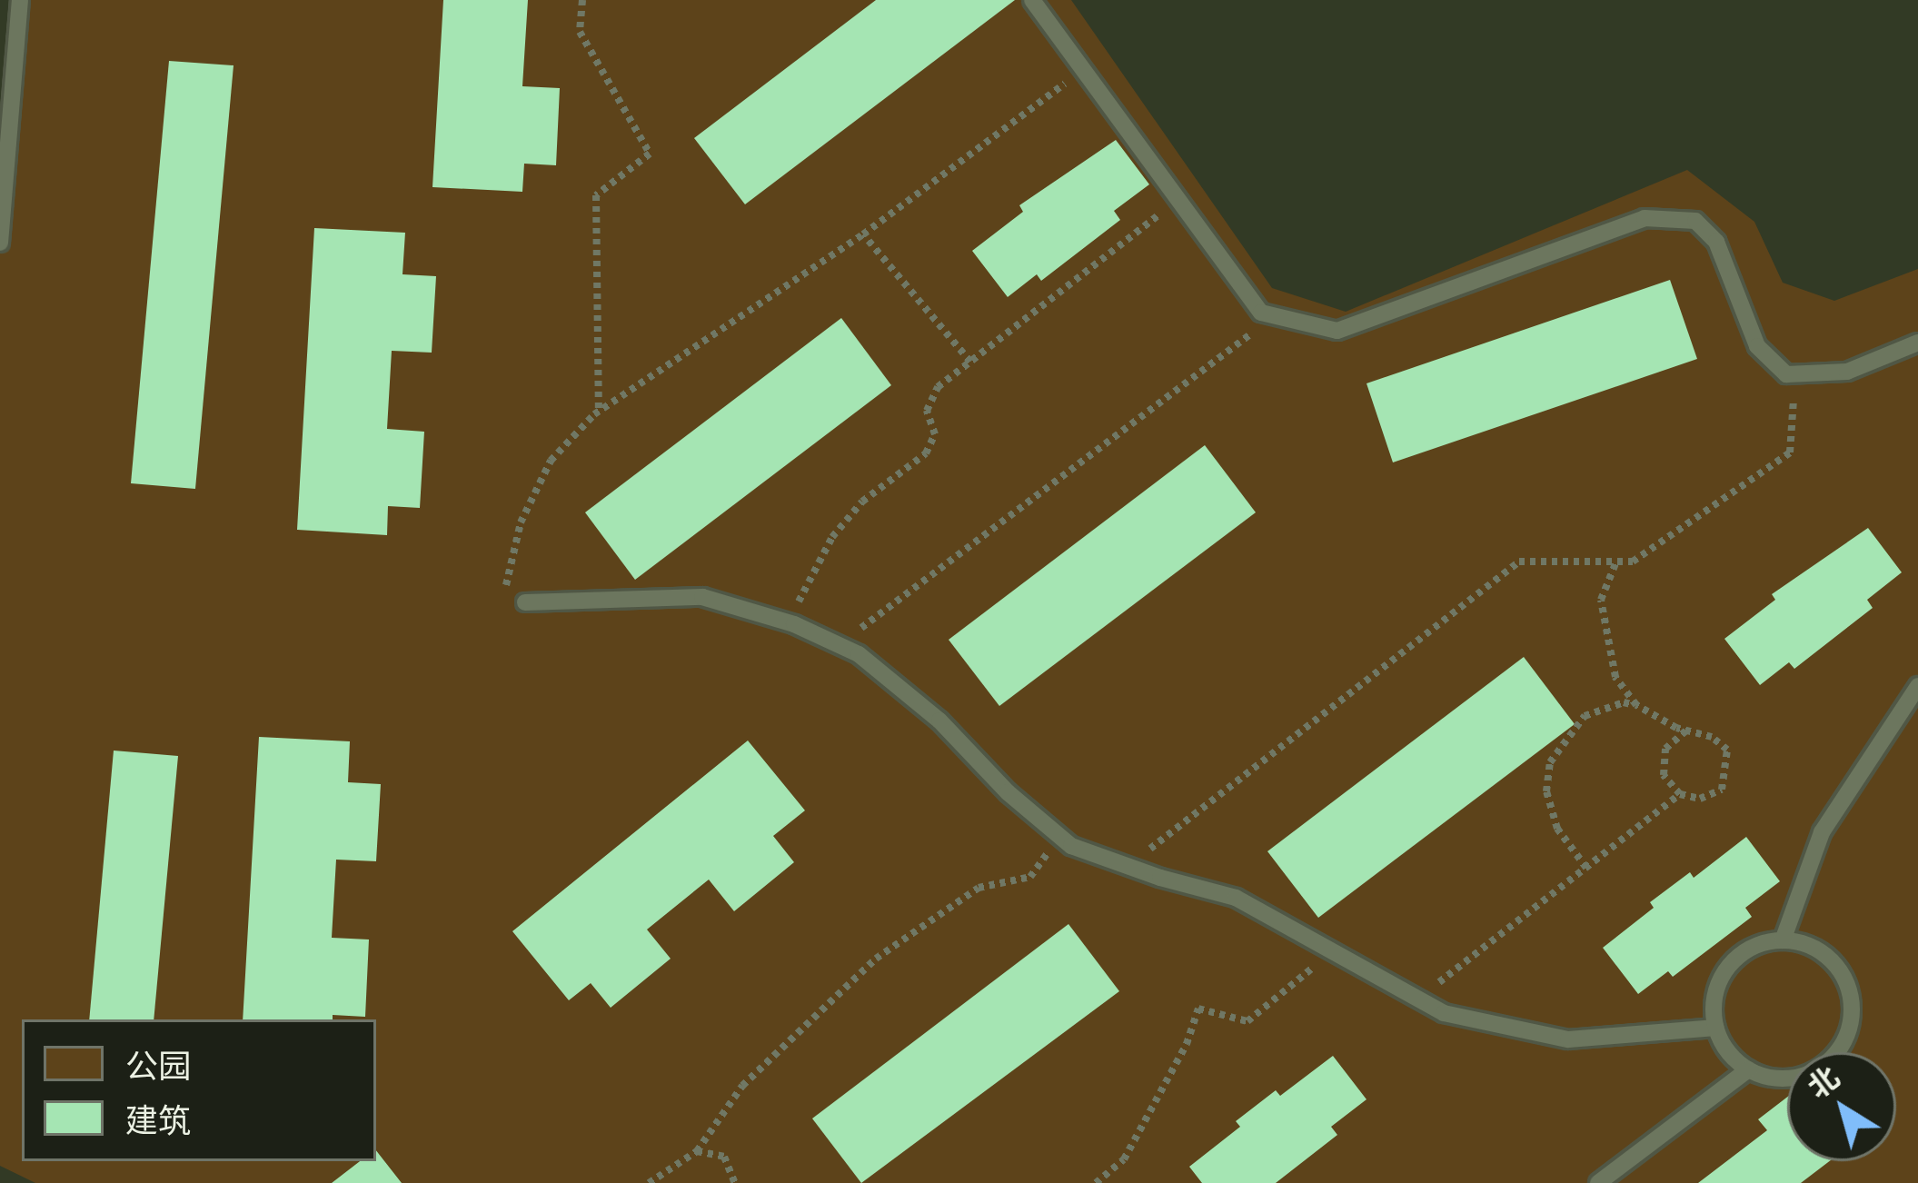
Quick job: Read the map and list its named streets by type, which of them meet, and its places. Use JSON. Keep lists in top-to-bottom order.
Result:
{
  "legend": ["公园", "建筑"],
  "north": "top left"
}
